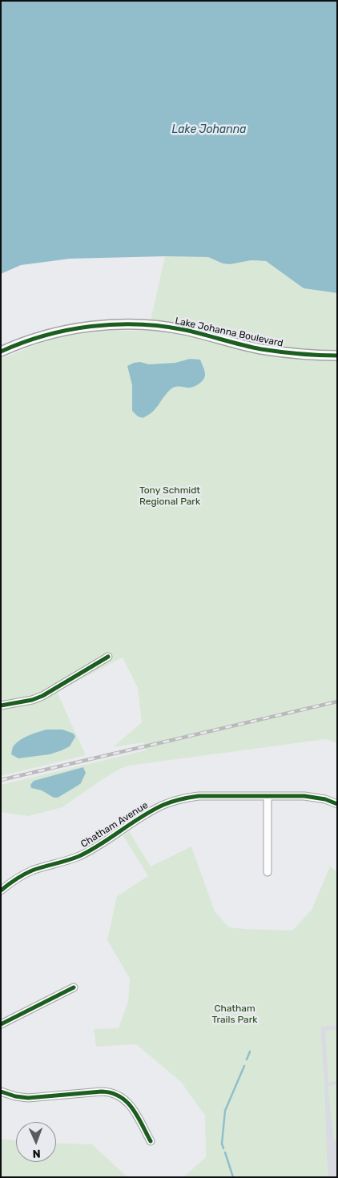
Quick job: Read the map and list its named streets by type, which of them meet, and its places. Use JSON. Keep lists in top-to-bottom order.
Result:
{
  "streets": {
    "street": ["Lake Johanna Boulevard", "Chatham Avenue"]
  },
  "water": ["Lake Johanna"],
  "parks": ["Tony Schmidt Regional Park", "Chatham Trails Park"],
  "north": "bottom"
}
